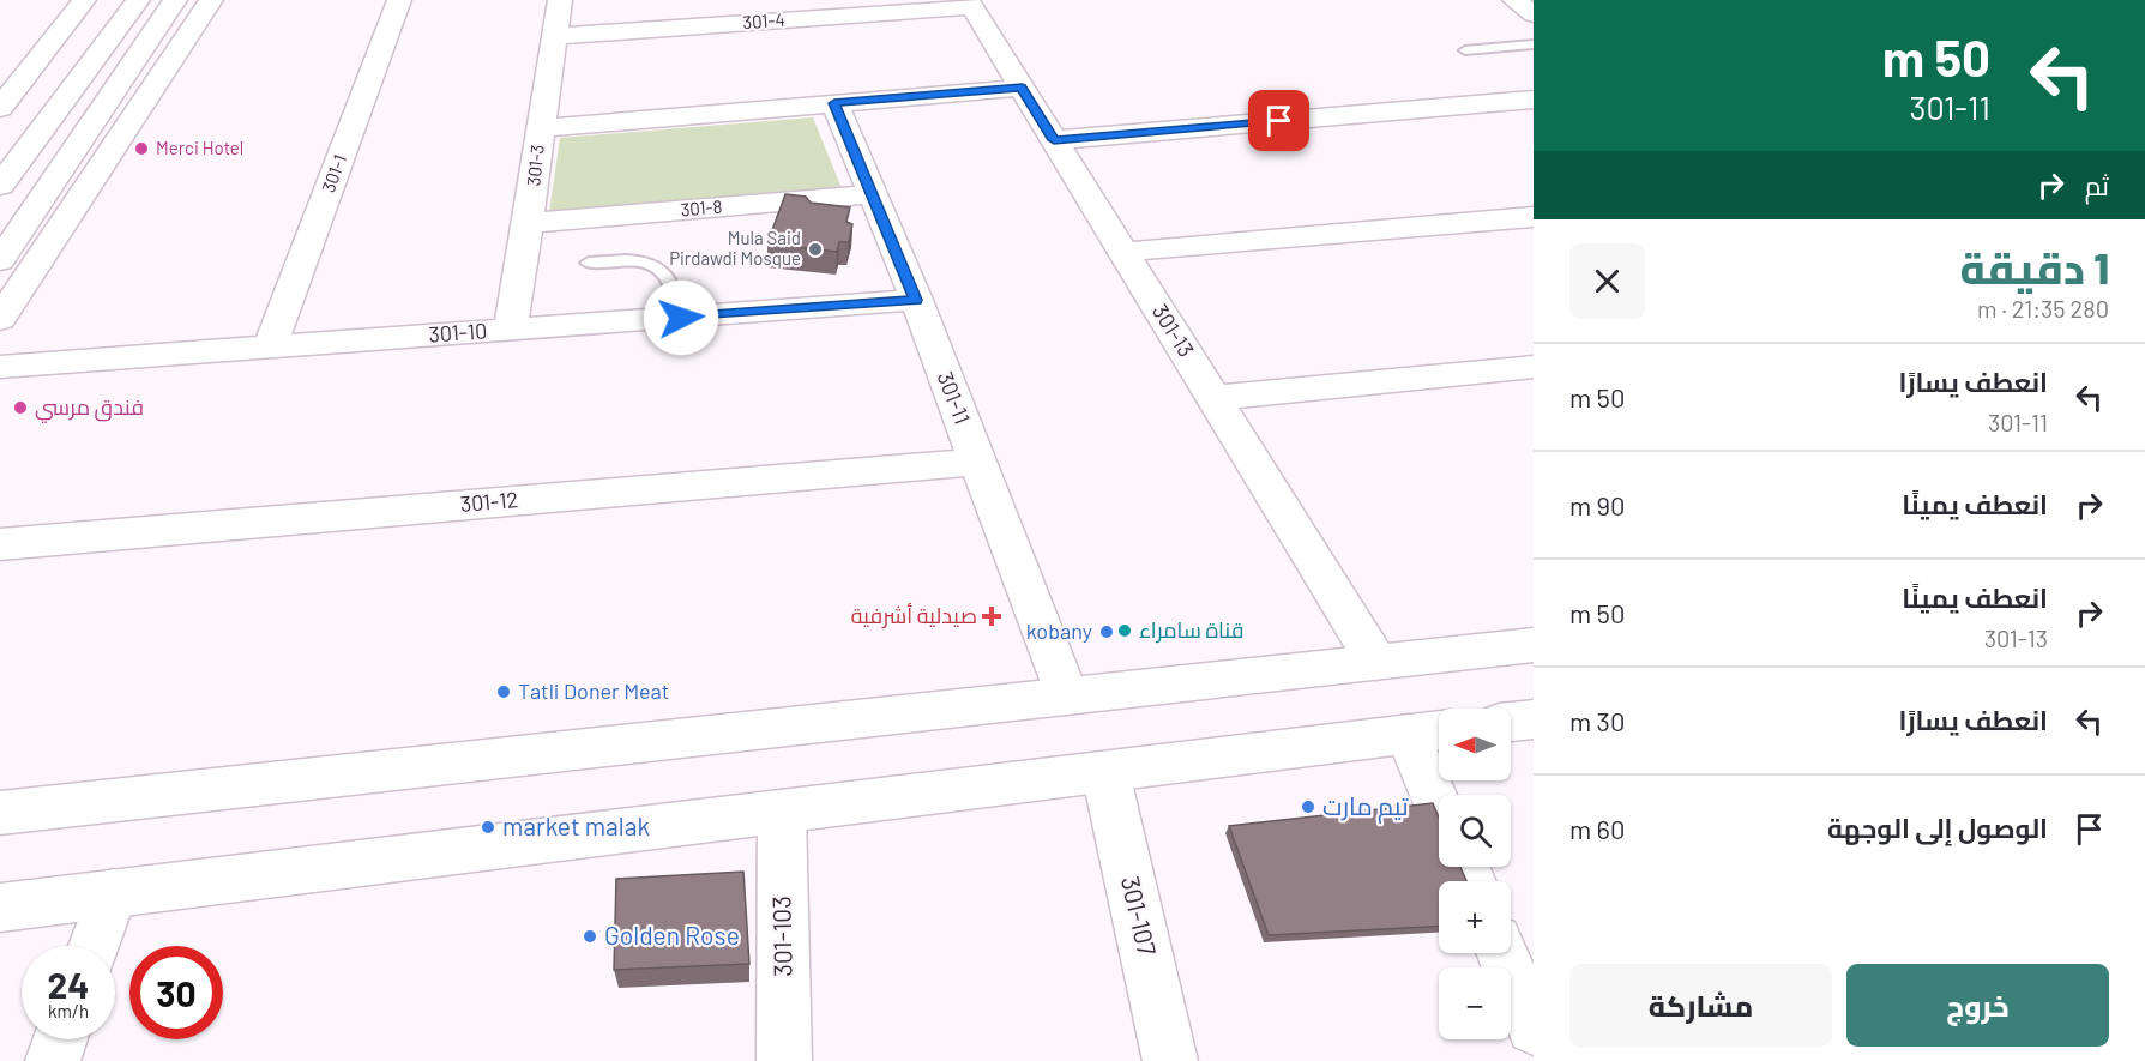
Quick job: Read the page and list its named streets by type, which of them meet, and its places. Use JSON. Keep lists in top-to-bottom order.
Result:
{
  "streets": {
    "main road": [
      "301-4",
      "301-3",
      "301-1",
      "301-8",
      "301-13",
      "301-10",
      "301-11",
      "301-12",
      "301-107",
      "301-103"
    ]
  },
  "crossings": [
    ["301-4", "301-3"],
    ["301-4", "301-13"],
    ["301-3", "301-8"],
    ["301-3", "301-10"],
    ["301-1", "301-10"],
    ["301-8", "301-11"],
    ["301-10", "301-11"],
    ["301-11", "301-12"]
  ],
  "places": {
    "other": [
      "Merci Hotel",
      "Mula Said Pirdawdi Mosque",
      "فندق مرسي",
      "قناة سامراء",
      "kobany",
      "Tatli Doner Meat",
      "تیم مارت",
      "market malak",
      "Golden Rose"
    ],
    "health": ["صيدلية أشرفية"]
  },
  "north": "left",
  "page": {
    "turn": ["50 m", "301-11"],
    "then": "ثم",
    "heading": ["1 دقيقة", "280 m · 21:35"],
    "list": [
      {
        "name": "انعطف يسارًا",
        "note": "301-11",
        "value": "50 m"
      },
      {
        "name": "انعطف يمينًا",
        "value": "90 m"
      },
      {
        "name": "انعطف يمينًا",
        "note": "301-13",
        "value": "50 m"
      },
      {
        "name": "انعطف يسارًا",
        "value": "30 m"
      },
      {
        "name": "الوصول إلى الوجهة",
        "value": "60 m"
      }
    ],
    "map_buttons": ["+", "−"],
    "speed": "24 km/h",
    "limit": "30",
    "buttons": ["خروج", "مشاركة"]
  }
}
